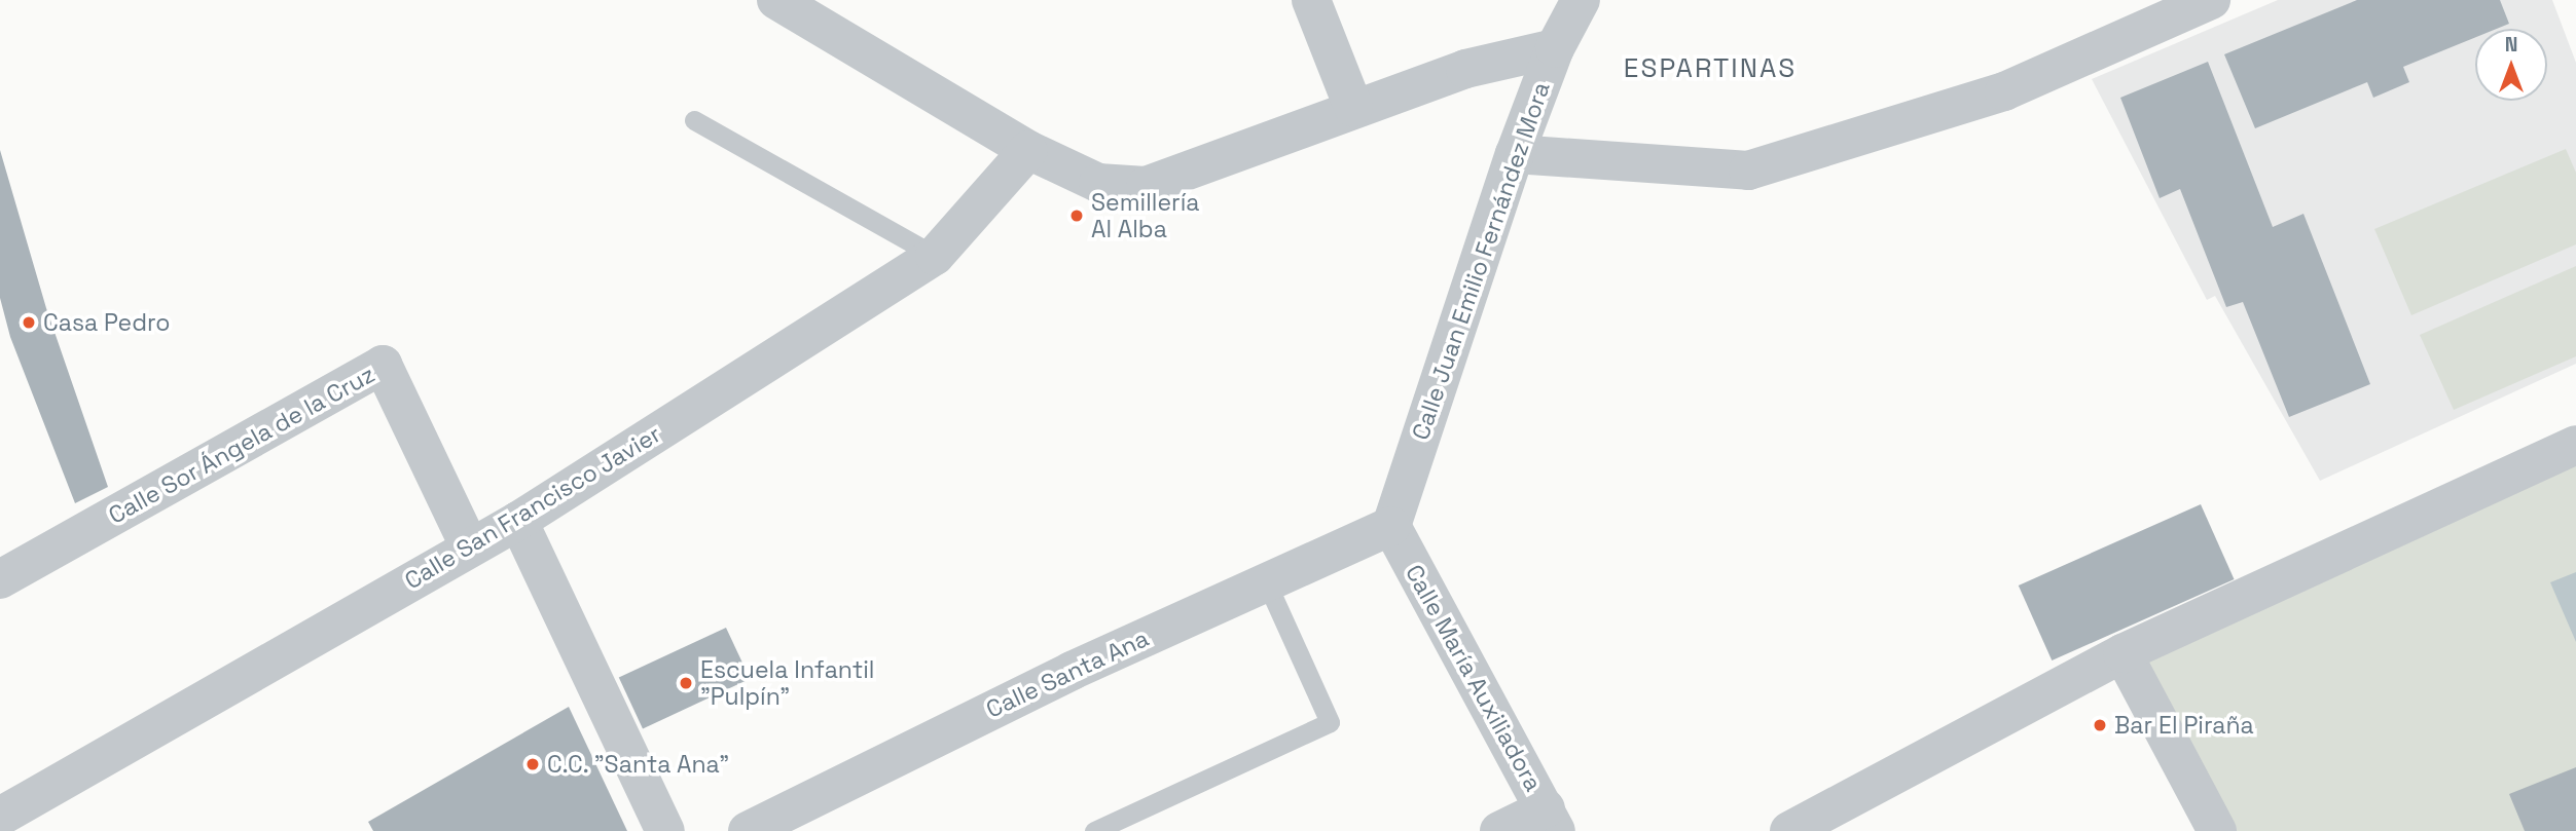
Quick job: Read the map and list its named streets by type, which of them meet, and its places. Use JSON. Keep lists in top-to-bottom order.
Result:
{
  "streets": {
    "street": [
      "Calle Juan Emilio Fernández Mora",
      "Calle Sor Ángela de la Cruz",
      "Calle San Francisco Javier",
      "Calle Santa Ana",
      "Calle María Auxiliadora"
    ]
  },
  "crossings": [
    ["Calle Juan Emilio Fernández Mora", "Calle Santa Ana"],
    ["Calle Juan Emilio Fernández Mora", "Calle María Auxiliadora"],
    ["Calle Sor Ángela de la Cruz", "Calle San Francisco Javier"],
    ["Calle Santa Ana", "Calle María Auxiliadora"]
  ],
  "districts": ["ESPARTINAS"],
  "places": [
    "Semillería Al Alba",
    "Casa Pedro",
    "Escuela Infantil \"Pulpín\"",
    "Bar El Piraña",
    "C.C. \"Santa Ana\""
  ],
  "north": "top"
}
